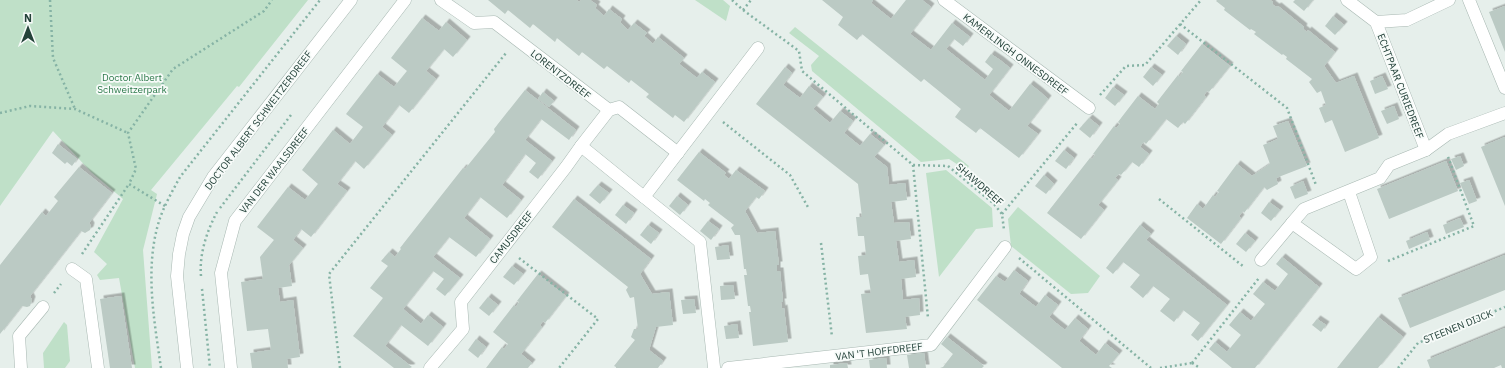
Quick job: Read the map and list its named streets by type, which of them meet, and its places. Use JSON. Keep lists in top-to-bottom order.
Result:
{
  "streets": {
    "street": [
      "KAMERLINGH ONNESDREEF",
      "LORENTZDREEF",
      "ECHTPAAR CURIEDREEF",
      "DOCTOR ALBERT SCHWEITZERDREEF",
      "VAN DER WAALSDREEF",
      "CAMUSDREEF",
      "VAN 'T HOFFDREEF"
    ],
    "path": ["SHAWDREEF", "STEENEN DIJCK"]
  },
  "crossings": [
    ["LORENTZDREEF", "CAMUSDREEF"],
    ["SHAWDREEF", "VAN 'T HOFFDREEF"]
  ],
  "parks": ["Doctor Albert Schweitzerpark"],
  "north": "top"
}
